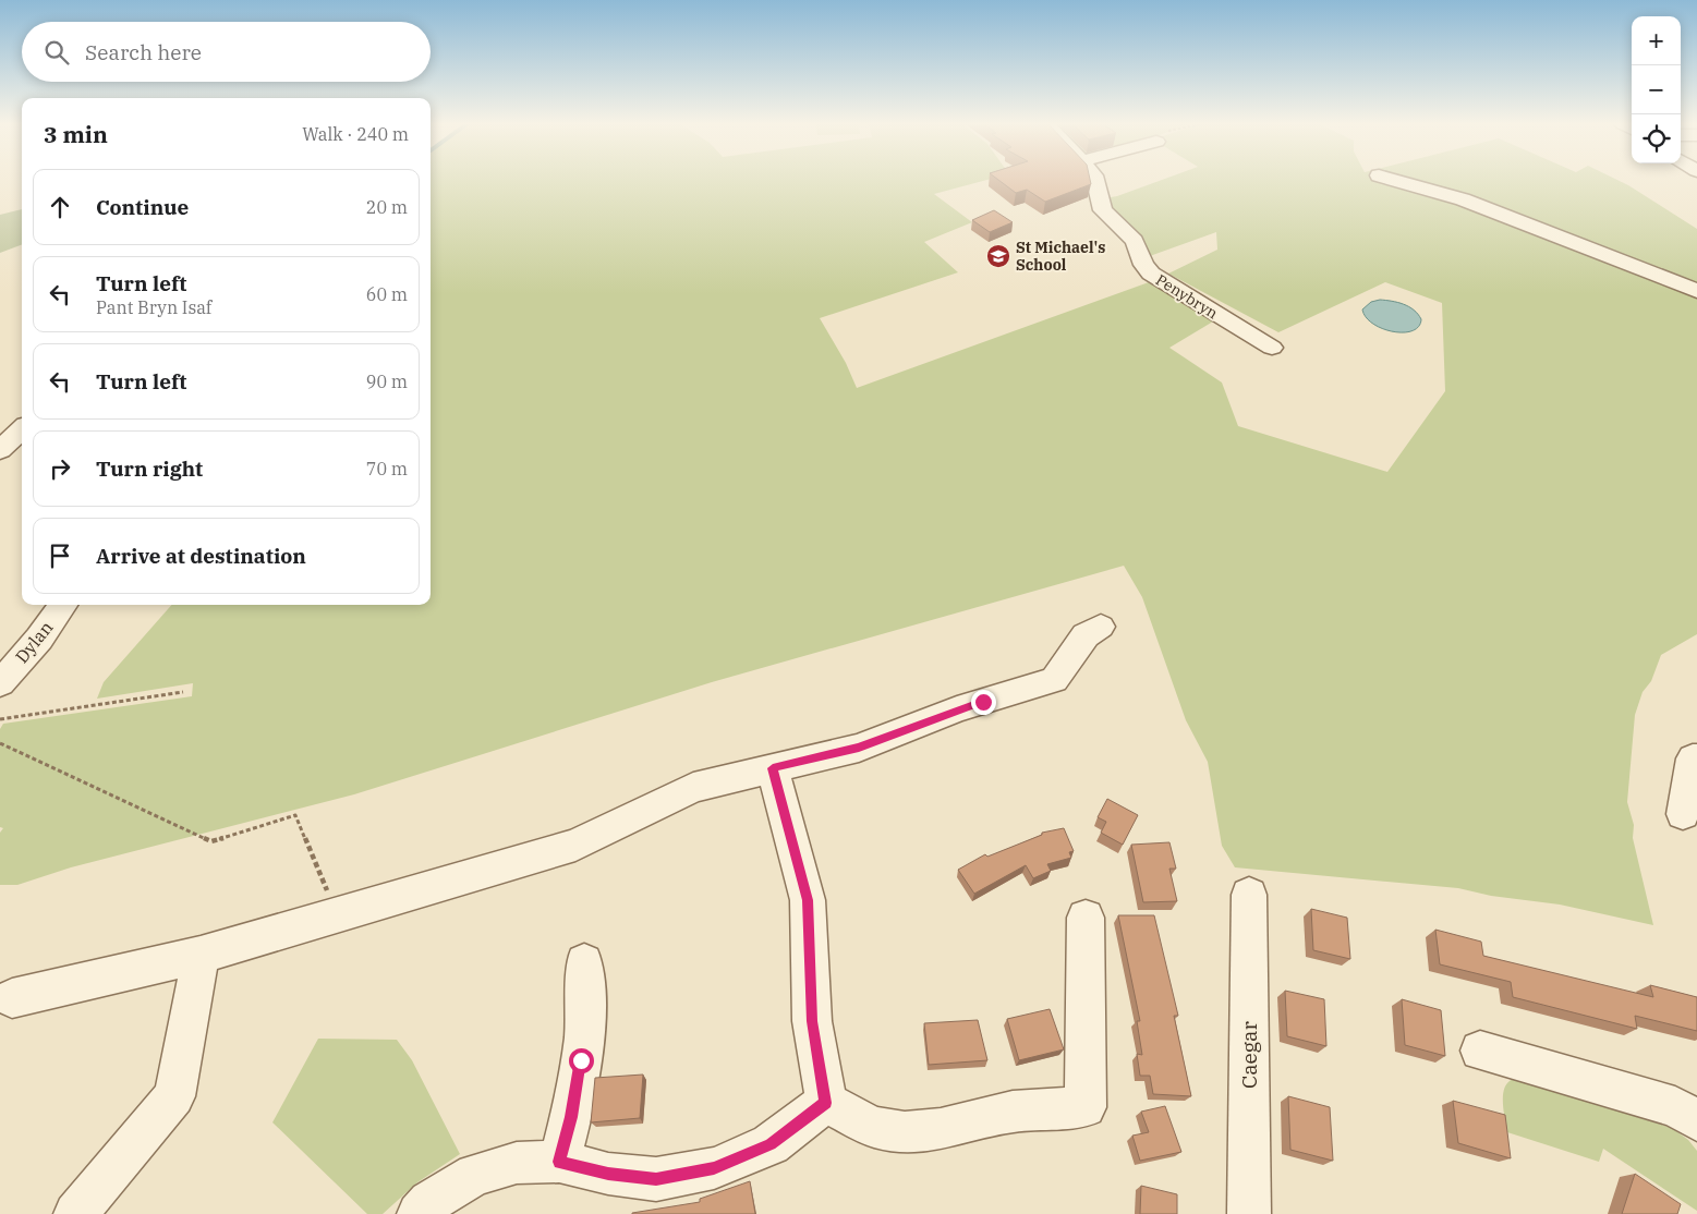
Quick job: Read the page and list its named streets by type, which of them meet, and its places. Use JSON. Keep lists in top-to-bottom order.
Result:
{
  "streets": {
    "street": ["Penybryn", "Dylan", "Caegar"]
  },
  "places": {
    "school or university": ["St Michael's School"]
  },
  "page": {
    "map_buttons": ["+", "−"],
    "search": "Search here",
    "heading": ["3 min", "Walk · 240 m"],
    "list": [
      ["Continue", "20 m"],
      ["Turn left", "Pant Bryn Isaf", "60 m"],
      ["Turn left", "90 m"],
      ["Turn right", "70 m"],
      "Arrive at destination"
    ]
  }
}
